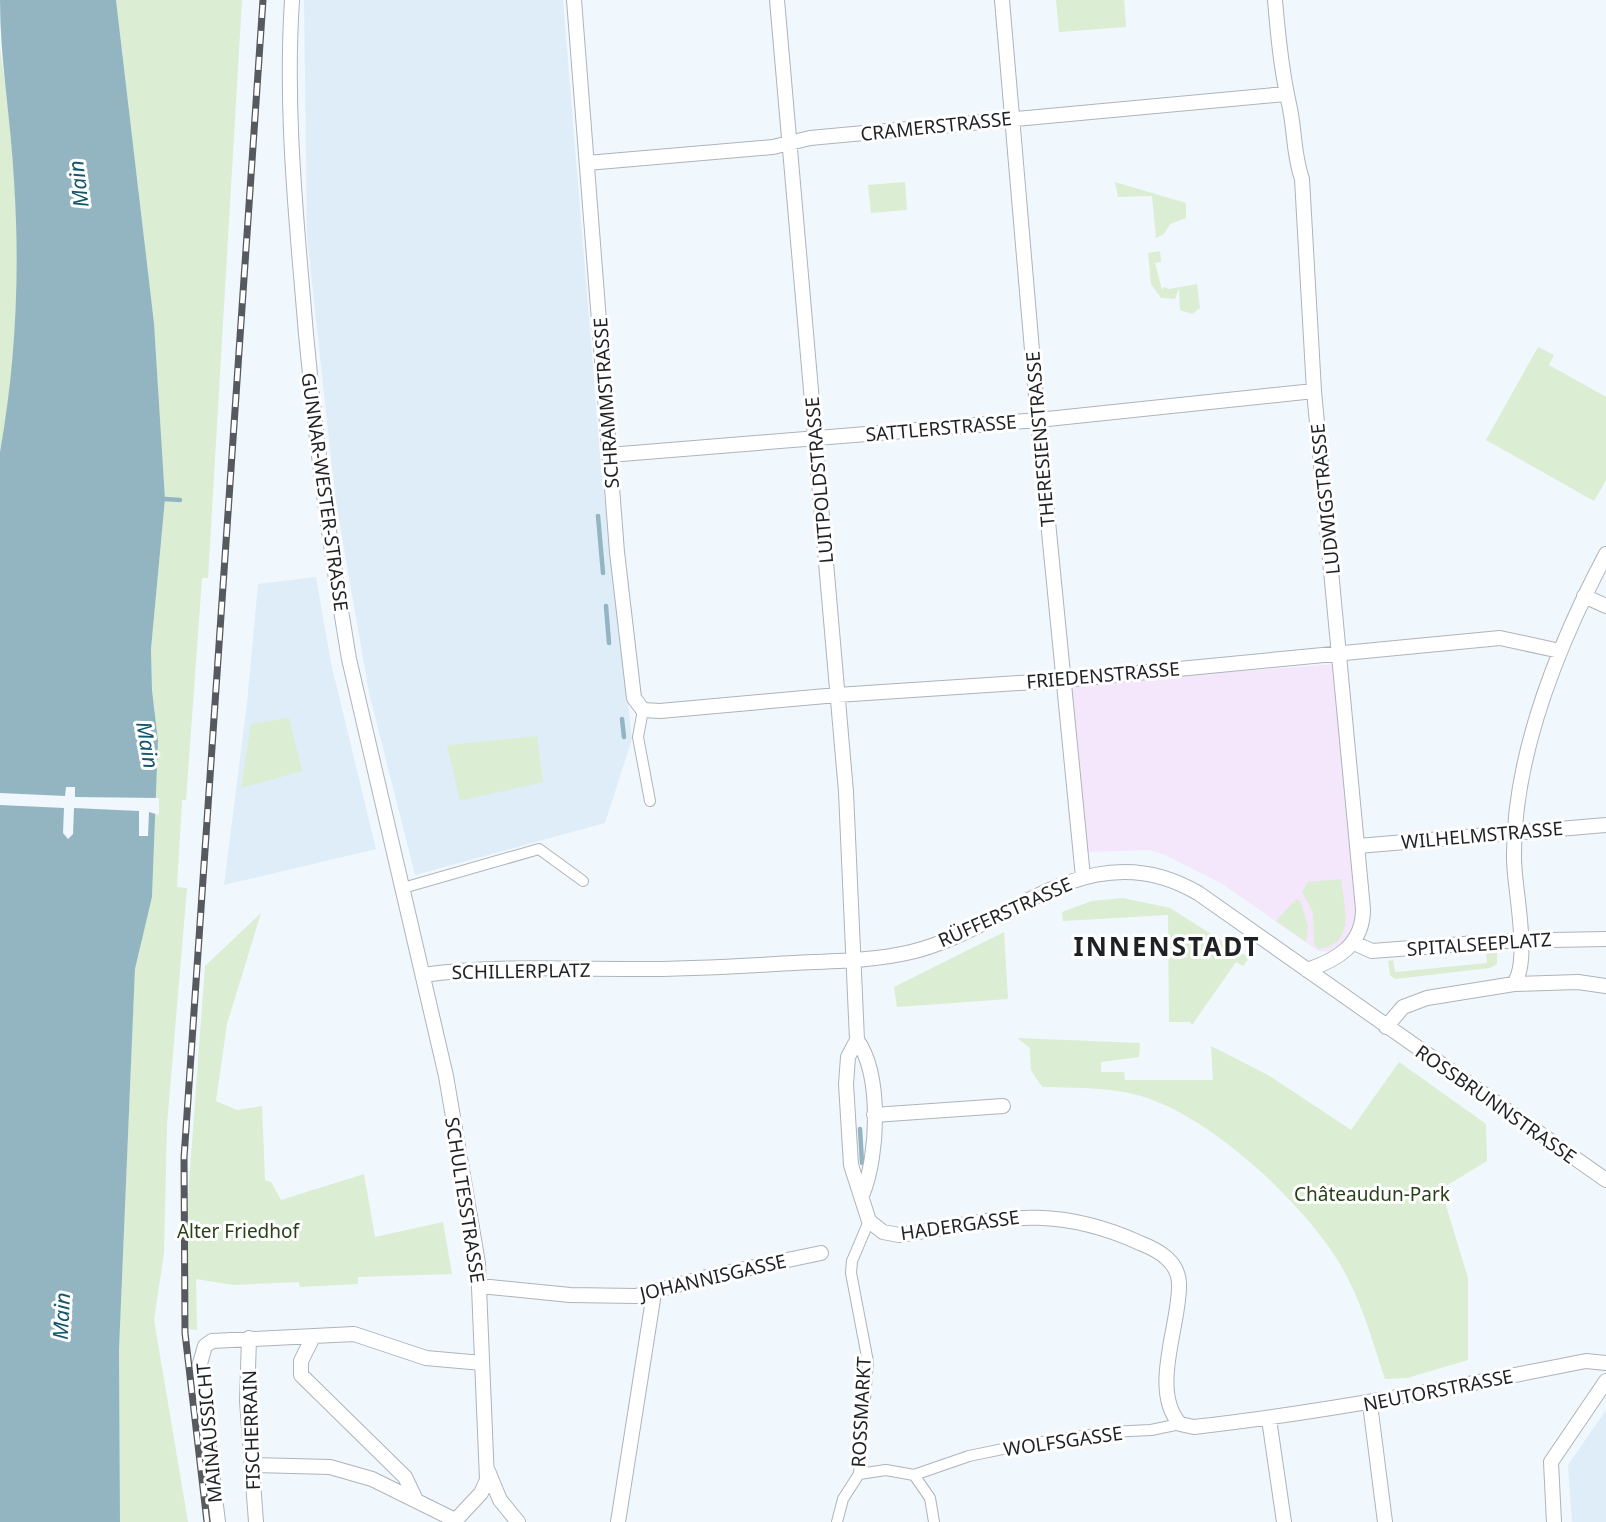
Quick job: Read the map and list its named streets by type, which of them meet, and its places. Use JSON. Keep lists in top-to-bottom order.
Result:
{
  "streets": {
    "street": [
      "CRAMERSTRASSE",
      "SCHRAMMSTRASSE",
      "SATTLERSTRASSE",
      "THERESIENSTRASSE",
      "LUITPOLDSTRASSE",
      "GUNNAR-WESTER-STRASSE",
      "LUDWIGSTRASSE",
      "FRIEDENSTRASSE",
      "WILHELMSTRASSE",
      "RÜFFERSTRASSE",
      "SPITALSEEPLATZ",
      "SCHILLERPLATZ",
      "ROSSBRUNNSTRASSE",
      "SCHULTESSTRASSE",
      "HADERGASSE",
      "JOHANNISGASSE",
      "NEUTORSTRASSE",
      "ROSSMARKT",
      "FISCHERRAIN",
      "MAINAUSSICHT",
      "WOLFSGASSE"
    ]
  },
  "crossings": [
    ["CRAMERSTRASSE", "SCHRAMMSTRASSE"],
    ["CRAMERSTRASSE", "THERESIENSTRASSE"],
    ["CRAMERSTRASSE", "LUITPOLDSTRASSE"],
    ["CRAMERSTRASSE", "LUDWIGSTRASSE"],
    ["SCHRAMMSTRASSE", "SATTLERSTRASSE"],
    ["SCHRAMMSTRASSE", "FRIEDENSTRASSE"],
    ["SATTLERSTRASSE", "THERESIENSTRASSE"],
    ["SATTLERSTRASSE", "LUITPOLDSTRASSE"],
    ["SATTLERSTRASSE", "LUDWIGSTRASSE"],
    ["THERESIENSTRASSE", "FRIEDENSTRASSE"],
    ["THERESIENSTRASSE", "RÜFFERSTRASSE"],
    ["LUITPOLDSTRASSE", "FRIEDENSTRASSE"],
    ["LUITPOLDSTRASSE", "RÜFFERSTRASSE"],
    ["GUNNAR-WESTER-STRASSE", "SCHILLERPLATZ"],
    ["GUNNAR-WESTER-STRASSE", "SCHULTESSTRASSE"],
    ["LUDWIGSTRASSE", "FRIEDENSTRASSE"],
    ["LUDWIGSTRASSE", "WILHELMSTRASSE"],
    ["LUDWIGSTRASSE", "SPITALSEEPLATZ"],
    ["RÜFFERSTRASSE", "SCHILLERPLATZ"],
    ["RÜFFERSTRASSE", "ROSSBRUNNSTRASSE"],
    ["SCHILLERPLATZ", "SCHULTESSTRASSE"],
    ["SCHULTESSTRASSE", "JOHANNISGASSE"],
    ["HADERGASSE", "ROSSMARKT"],
    ["HADERGASSE", "WOLFSGASSE"],
    ["NEUTORSTRASSE", "WOLFSGASSE"],
    ["ROSSMARKT", "WOLFSGASSE"],
    ["FISCHERRAIN", "MAINAUSSICHT"]
  ],
  "districts": ["INNENSTADT"],
  "water": ["Main"],
  "parks": ["Châteaudun-Park", "Alter Friedhof"]
}
